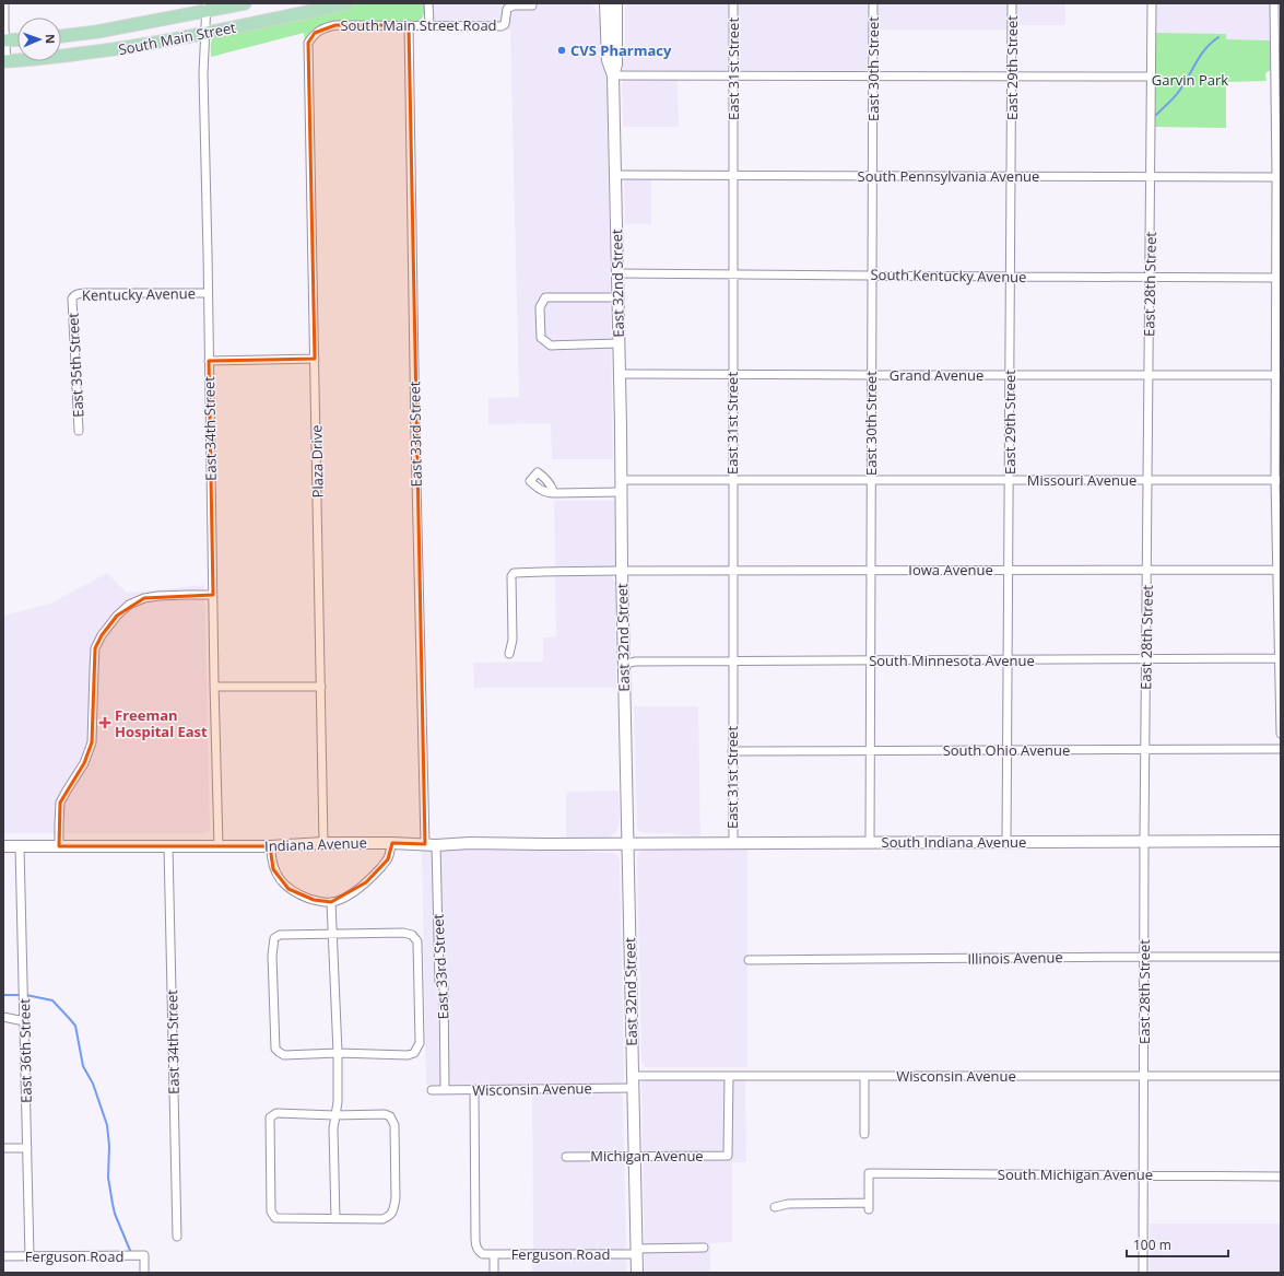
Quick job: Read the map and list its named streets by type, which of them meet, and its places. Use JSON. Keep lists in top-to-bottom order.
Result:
{
  "streets": {
    "main road": [
      "South Main Street",
      "East 32nd Street",
      "South Indiana Avenue",
      "Indiana Avenue"
    ],
    "street": [
      "South Main Street Road",
      "East 29th Street",
      "East 31st Street",
      "East 30th Street",
      "South Pennsylvania Avenue",
      "South Kentucky Avenue",
      "East 28th Street",
      "Kentucky Avenue",
      "East 35th Street",
      "Grand Avenue",
      "East 34th Street",
      "East 33rd Street",
      "Plaza Drive",
      "Missouri Avenue",
      "Iowa Avenue",
      "South Minnesota Avenue",
      "South Ohio Avenue",
      "Illinois Avenue",
      "East 36th Street",
      "Wisconsin Avenue",
      "Michigan Avenue",
      "South Michigan Avenue",
      "Ferguson Road"
    ]
  },
  "crossings": [
    ["South Main Street Road", "East 33rd Street"],
    ["South Main Street Road", "Plaza Drive"],
    ["South Main Street", "East 34th Street"],
    ["East 29th Street", "South Pennsylvania Avenue"],
    ["East 29th Street", "South Kentucky Avenue"],
    ["East 29th Street", "Grand Avenue"],
    ["East 29th Street", "Missouri Avenue"],
    ["East 29th Street", "Iowa Avenue"],
    ["East 29th Street", "South Minnesota Avenue"],
    ["East 29th Street", "South Ohio Avenue"],
    ["East 29th Street", "South Indiana Avenue"],
    ["East 31st Street", "South Pennsylvania Avenue"],
    ["East 31st Street", "South Kentucky Avenue"],
    ["East 31st Street", "Grand Avenue"],
    ["East 31st Street", "Missouri Avenue"],
    ["East 31st Street", "Iowa Avenue"],
    ["East 31st Street", "South Minnesota Avenue"],
    ["East 31st Street", "South Ohio Avenue"],
    ["East 31st Street", "South Indiana Avenue"],
    ["East 30th Street", "South Pennsylvania Avenue"],
    ["East 30th Street", "South Kentucky Avenue"],
    ["East 30th Street", "Grand Avenue"],
    ["East 30th Street", "Missouri Avenue"],
    ["East 30th Street", "Iowa Avenue"],
    ["East 30th Street", "South Minnesota Avenue"],
    ["East 30th Street", "South Ohio Avenue"],
    ["East 30th Street", "South Indiana Avenue"],
    ["South Pennsylvania Avenue", "East 32nd Street"],
    ["South Pennsylvania Avenue", "East 28th Street"],
    ["South Kentucky Avenue", "East 32nd Street"],
    ["South Kentucky Avenue", "East 28th Street"],
    ["East 32nd Street", "Grand Avenue"],
    ["East 32nd Street", "Missouri Avenue"],
    ["East 32nd Street", "Iowa Avenue"],
    ["East 32nd Street", "South Minnesota Avenue"],
    ["East 32nd Street", "South Indiana Avenue"],
    ["East 32nd Street", "Indiana Avenue"],
    ["East 32nd Street", "Wisconsin Avenue"],
    ["East 32nd Street", "Michigan Avenue"],
    ["East 32nd Street", "Ferguson Road"],
    ["East 28th Street", "Grand Avenue"],
    ["East 28th Street", "Missouri Avenue"],
    ["East 28th Street", "Iowa Avenue"],
    ["East 28th Street", "South Minnesota Avenue"],
    ["East 28th Street", "South Ohio Avenue"],
    ["East 28th Street", "South Indiana Avenue"],
    ["East 28th Street", "Illinois Avenue"],
    ["East 28th Street", "Wisconsin Avenue"],
    ["East 28th Street", "South Michigan Avenue"],
    ["Kentucky Avenue", "East 35th Street"],
    ["Kentucky Avenue", "East 34th Street"],
    ["East 34th Street", "Indiana Avenue"],
    ["East 33rd Street", "Indiana Avenue"],
    ["East 33rd Street", "Wisconsin Avenue"],
    ["Plaza Drive", "Indiana Avenue"],
    ["South Indiana Avenue", "Indiana Avenue"],
    ["Indiana Avenue", "East 36th Street"],
    ["East 36th Street", "Ferguson Road"],
    ["Wisconsin Avenue", "Michigan Avenue"],
    ["Wisconsin Avenue", "Ferguson Road"]
  ],
  "parks": ["Garvin Park"],
  "places": {
    "other": ["CVS Pharmacy"],
    "health": ["Freeman Hospital East"]
  },
  "scale_bar": "100 m",
  "north": "right"
}
